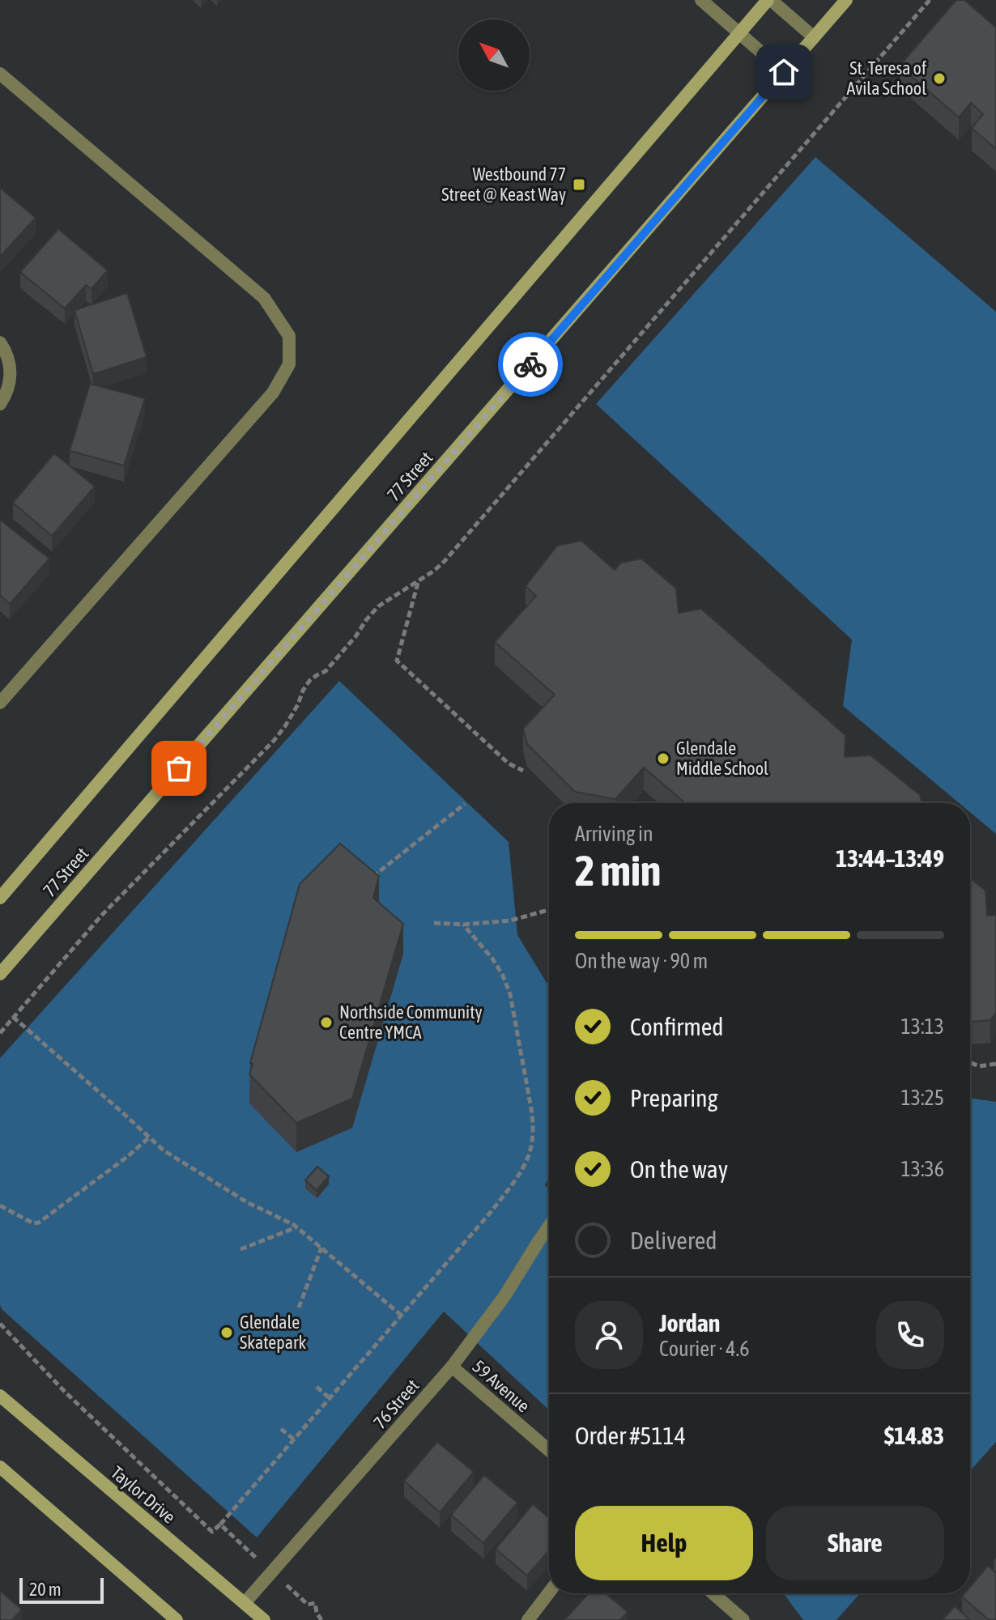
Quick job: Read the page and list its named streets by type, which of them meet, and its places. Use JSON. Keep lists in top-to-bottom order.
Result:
{
  "streets": {
    "main road": ["77 Street", "Taylor Drive"],
    "street": ["59 Avenue", "76 Street"]
  },
  "crossings": [
    ["59 Avenue", "76 Street"],
    ["76 Street", "Taylor Drive"]
  ],
  "places": {
    "other": [
      "St. Teresa of Avila School",
      "Glendale Middle School",
      "Northside Community Centre YMCA",
      "Glendale Skatepark"
    ],
    "transit": ["Westbound 77 Street @ Keast Way"]
  },
  "scale_bar": "20 m",
  "north": "top left",
  "page": {
    "heading": ["2 min", "Arriving in", "13:44–13:49"],
    "panel": [
      "Jordan",
      "Courier · 4.6",
      "Order #5114",
      "$14.83"
    ],
    "bar": "On the way · 90 m",
    "list": [
      ["Confirmed", "13:13"],
      ["Preparing", "13:25"],
      ["On the way", "13:36"],
      "Delivered"
    ],
    "buttons": ["Help", "Share"],
    "scale": "20 m"
  }
}
